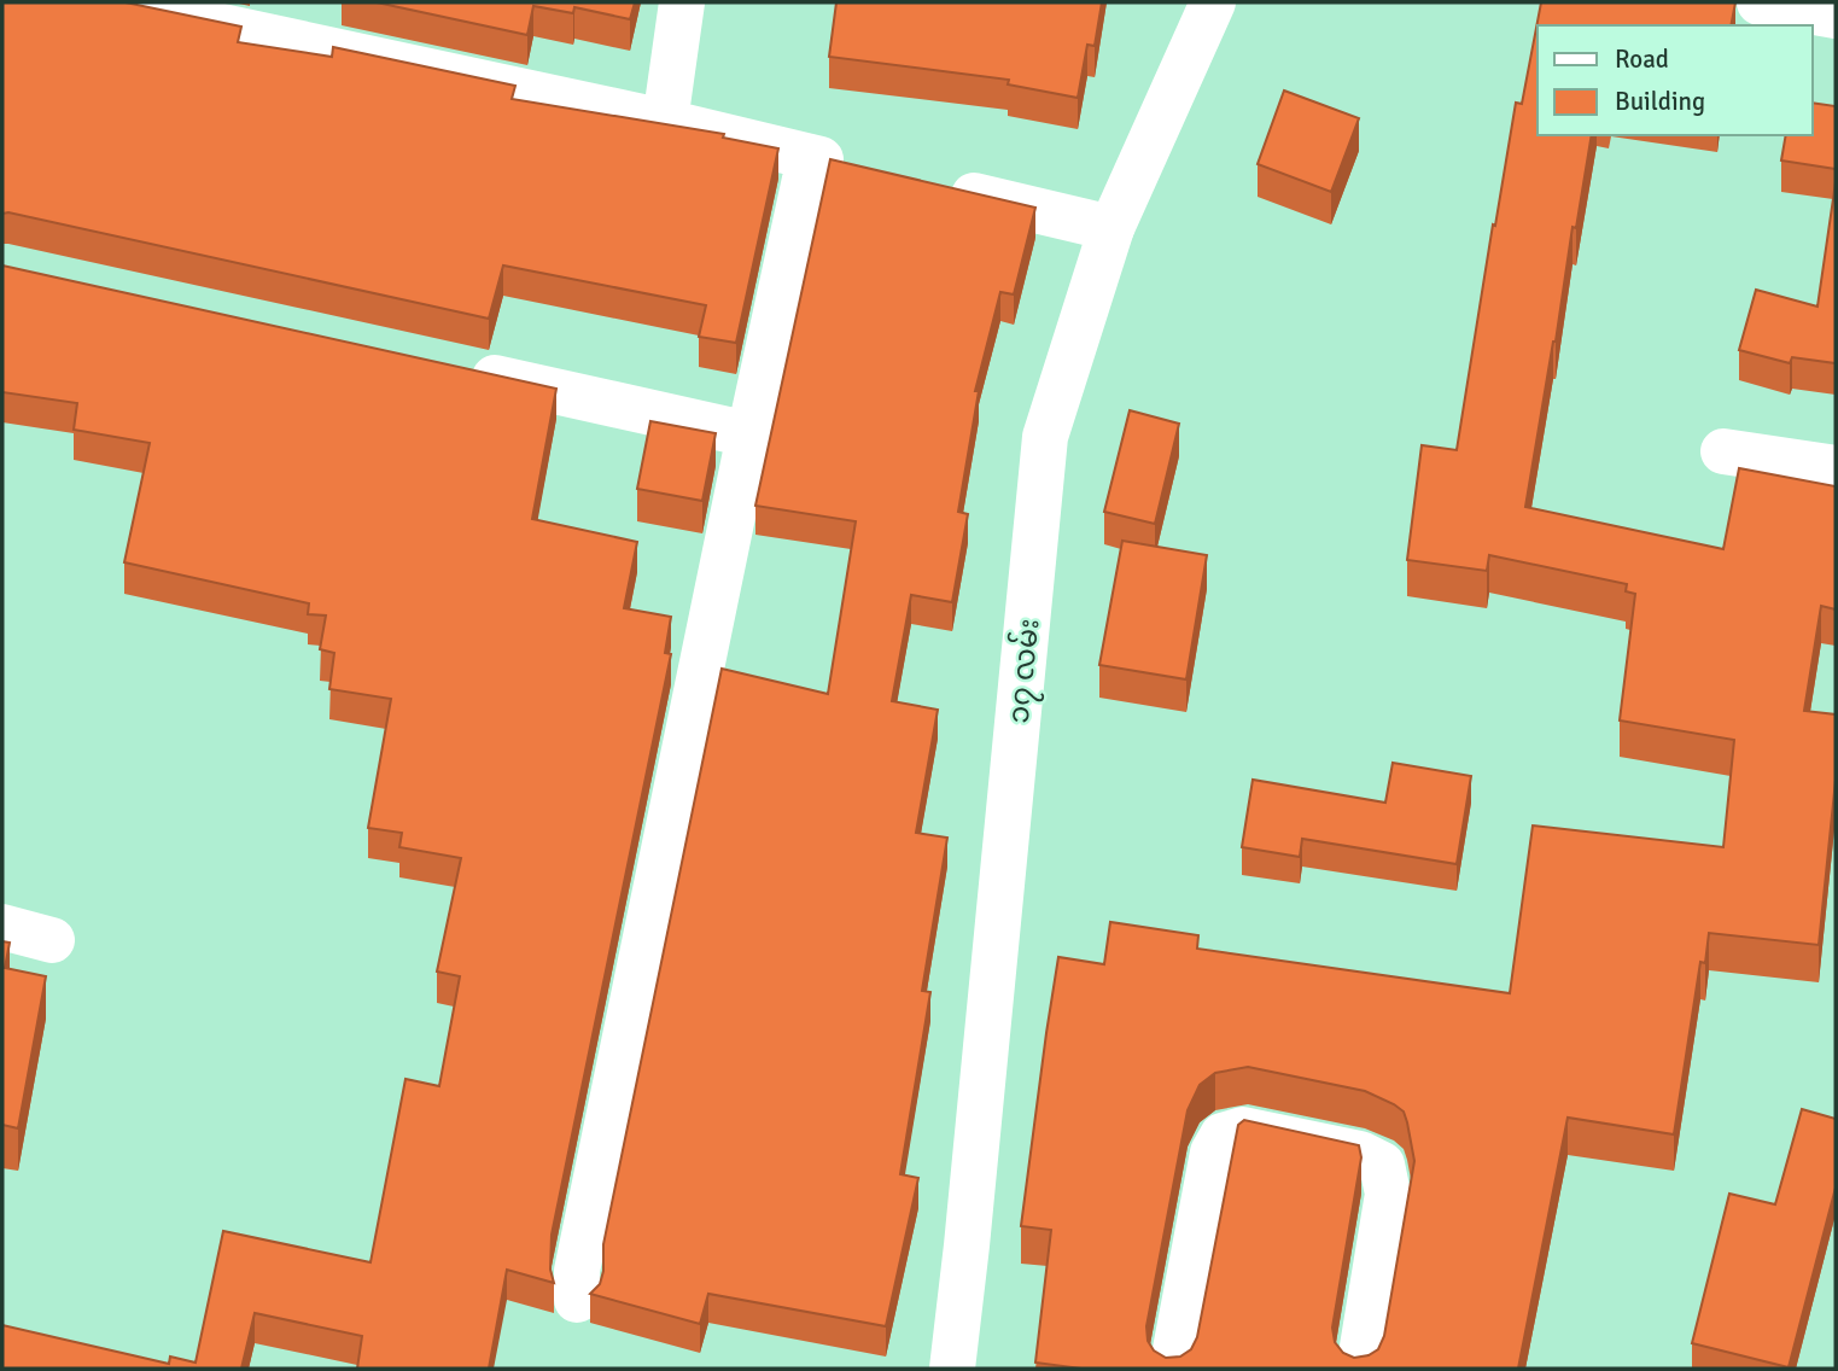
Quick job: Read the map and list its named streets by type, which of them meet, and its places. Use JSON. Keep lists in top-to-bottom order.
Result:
{
  "streets": {
    "street": ["၁၇ လမ်း"]
  },
  "legend": ["Road", "Building"]
}
